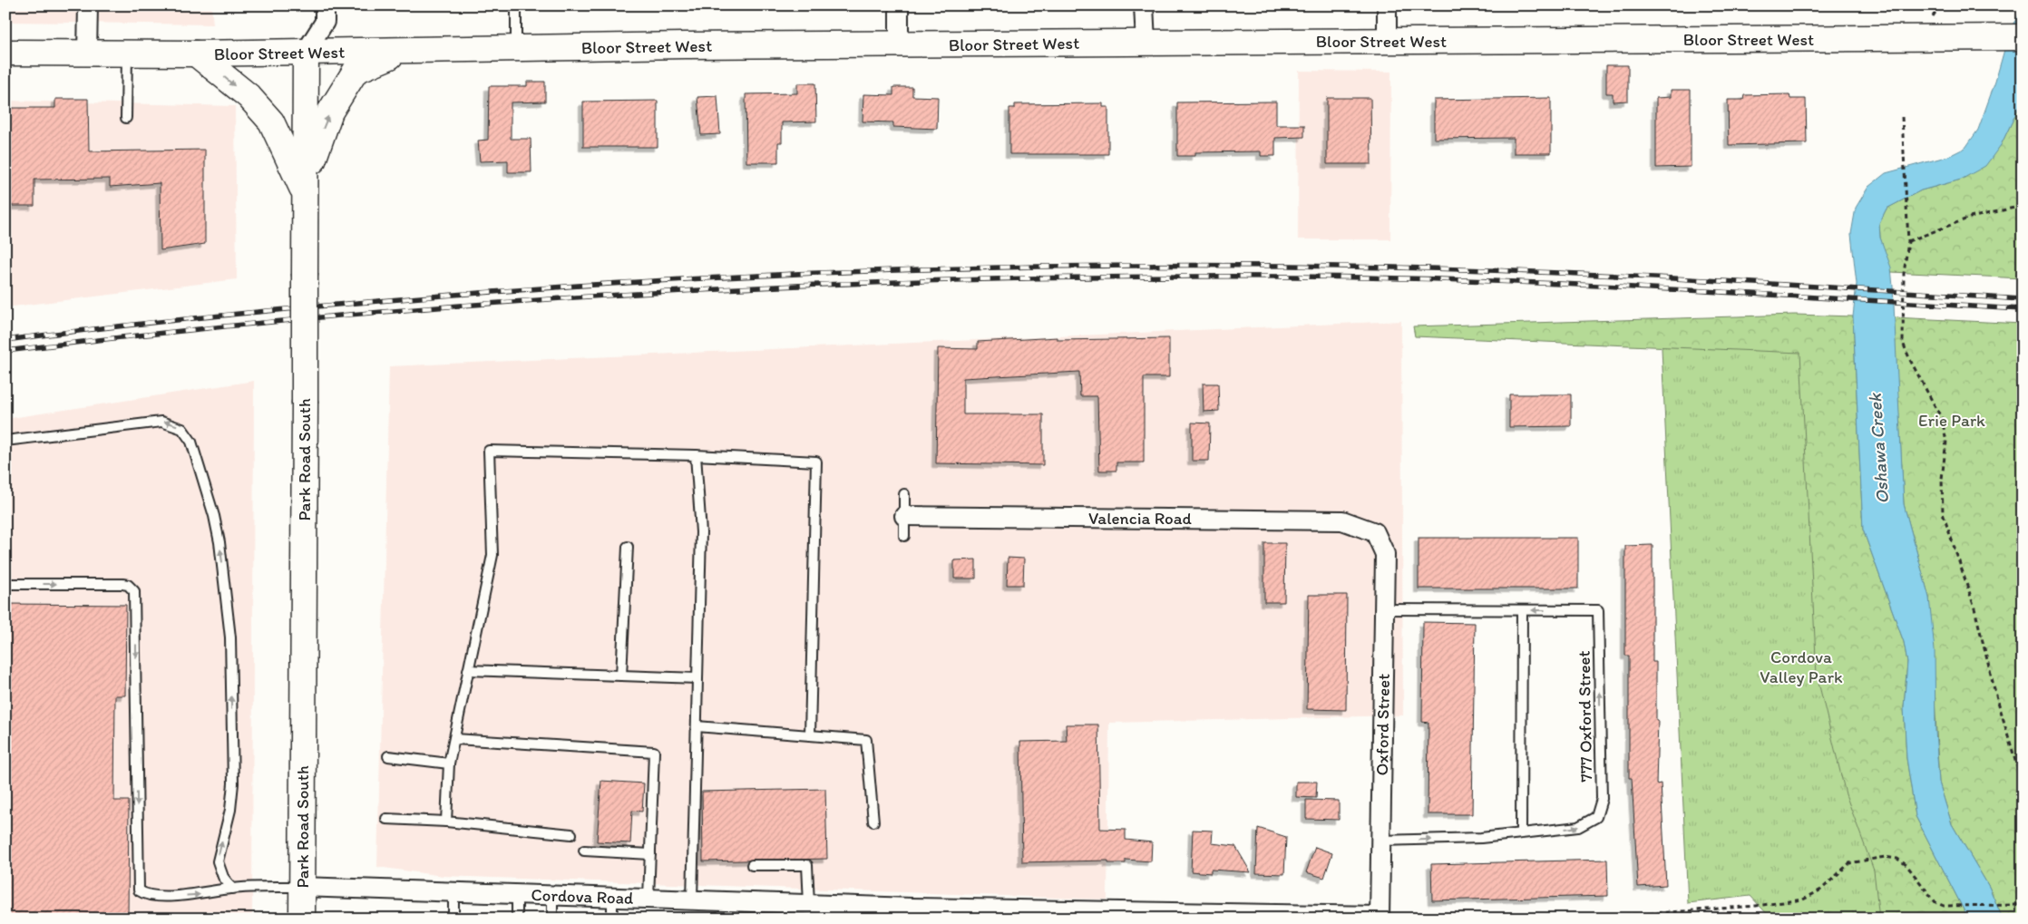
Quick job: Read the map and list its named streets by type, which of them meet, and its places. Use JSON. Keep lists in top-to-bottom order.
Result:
{
  "streets": {
    "main road": ["Bloor Street West", "Park Road South"],
    "street": ["Valencia Road", "Oxford Street", "Cordova Road"],
    "lane": ["777 Oxford Street"]
  },
  "crossings": [
    ["Bloor Street West", "Park Road South"],
    ["Park Road South", "Cordova Road"],
    ["Valencia Road", "Oxford Street"],
    ["777 Oxford Street", "Oxford Street"],
    ["Oxford Street", "Cordova Road"]
  ],
  "water": ["Oshawa Creek"],
  "parks": ["Erie Park", "Cordova Valley Park"]
}
